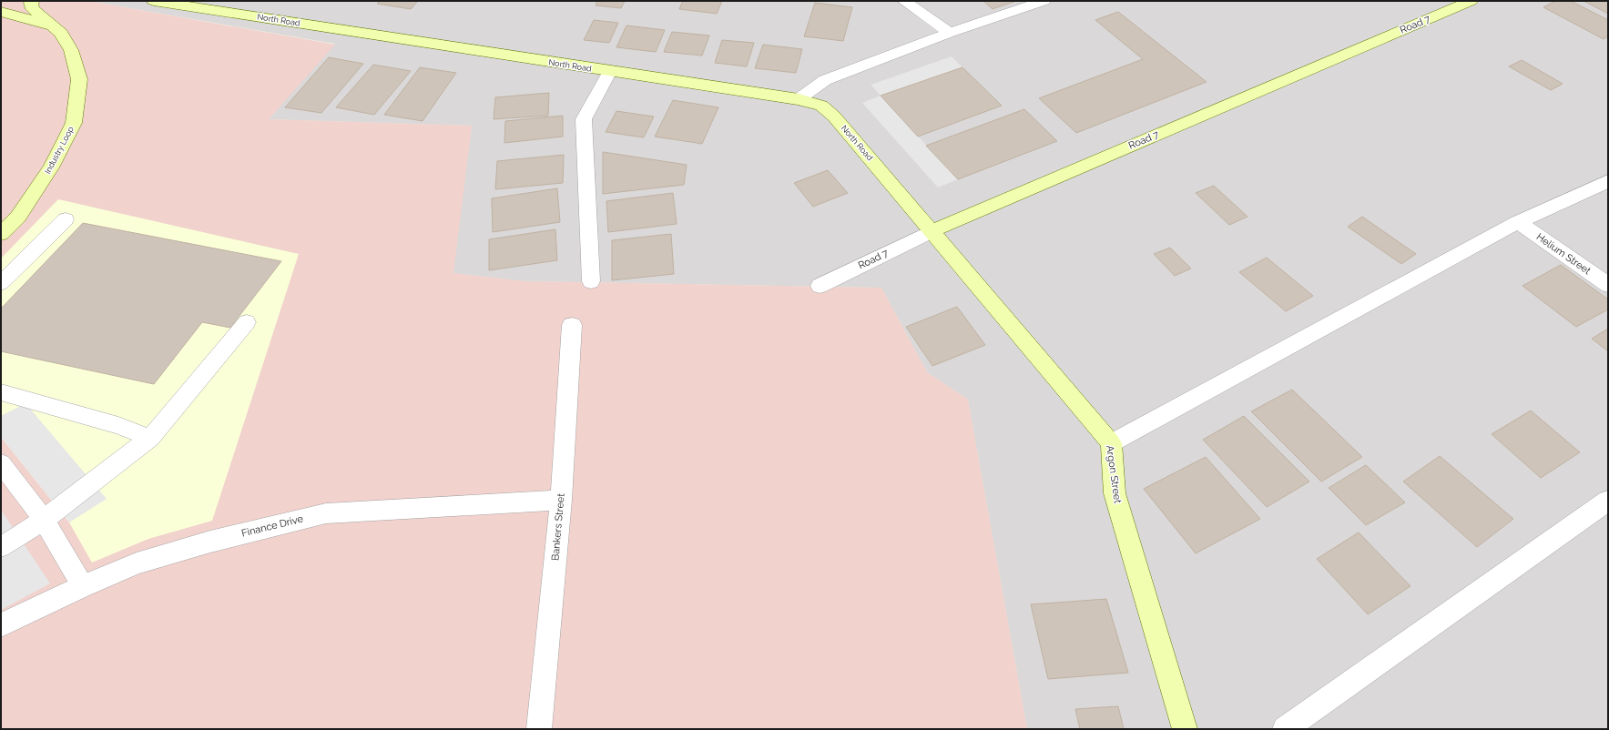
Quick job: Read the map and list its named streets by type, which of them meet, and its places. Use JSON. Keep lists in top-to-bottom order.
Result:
{
  "streets": {
    "street": [
      "North Road",
      "Road 7",
      "Industry Loop",
      "Helium Street",
      "Argon Street",
      "Finance Drive",
      "Bankers Street"
    ]
  },
  "crossings": [
    ["North Road", "Road 7"],
    ["North Road", "Argon Street"],
    ["Road 7", "Argon Street"],
    ["Finance Drive", "Bankers Street"]
  ]
}
